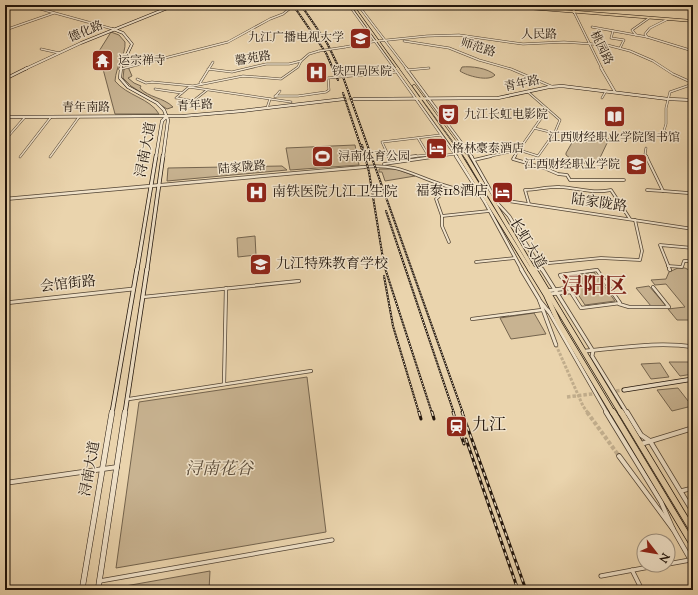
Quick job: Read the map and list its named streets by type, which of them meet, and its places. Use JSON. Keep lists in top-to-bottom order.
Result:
{
  "streets": {
    "main road": [
      "德化路",
      "青年路",
      "青年南路",
      "浔南大道",
      "长虹大道"
    ],
    "street": [
      "人民路",
      "师范路",
      "桃园路",
      "馨苑路",
      "陆家陇路",
      "会馆街路"
    ]
  },
  "crossings": [
    ["人民路", "师范路"],
    ["人民路", "桃园路"],
    ["人民路", "馨苑路"],
    ["人民路", "长虹大道"],
    ["师范路", "青年路"],
    ["桃园路", "青年路"],
    ["青年路", "青年南路"],
    ["青年路", "浔南大道"],
    ["青年路", "长虹大道"],
    ["青年南路", "浔南大道"],
    ["浔南大道", "陆家陇路"],
    ["浔南大道", "会馆街路"]
  ],
  "districts": ["浔阳区"],
  "parks": ["浔南花谷"],
  "places": {
    "school or university": ["九江广播电视大学", "江西财经职业学院", "九江特殊教育学校"],
    "temple": ["运宗禅寺"],
    "hospital": ["铁四局医院", "南铁医院九江卫生院"],
    "theatre": ["九江长虹电影院"],
    "library": ["江西财经职业学院图书馆"],
    "hotel": ["格林豪泰酒店", "福泰118酒店"],
    "sports": ["浔南体育公园"],
    "station": ["九江"]
  },
  "north": "bottom right"
}
